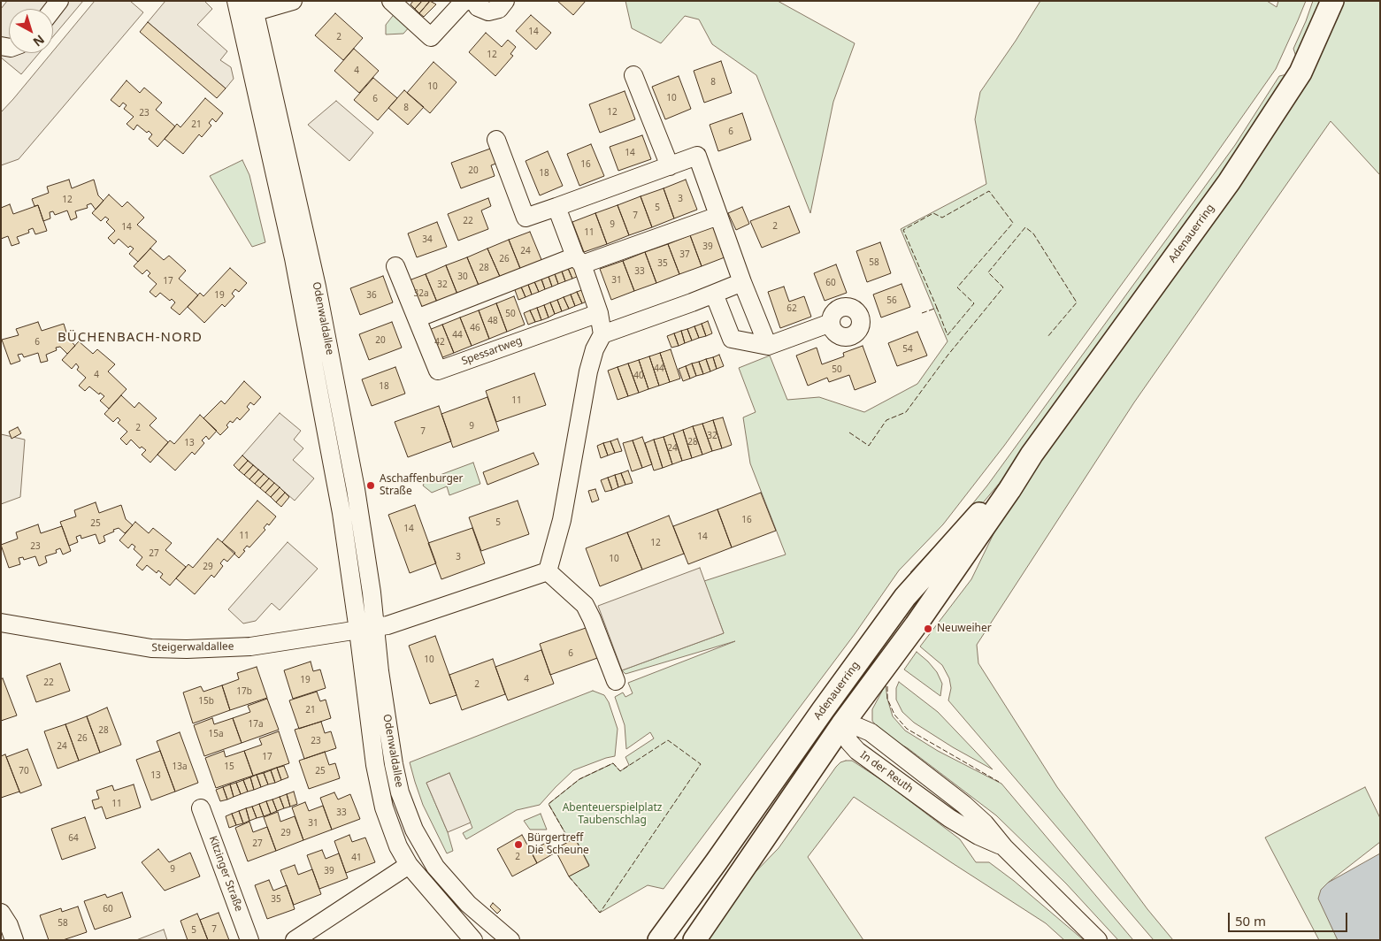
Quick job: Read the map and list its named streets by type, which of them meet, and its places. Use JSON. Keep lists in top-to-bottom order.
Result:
{
  "streets": {
    "main road": ["Adenauerring"],
    "street": [
      "Odenwaldallee",
      "Spessartweg",
      "Steigerwaldallee",
      "In der Reuth",
      "Kitzinger Straße"
    ]
  },
  "crossings": [
    ["Adenauerring", "In der Reuth"],
    ["Odenwaldallee", "Steigerwaldallee"]
  ],
  "districts": ["BÜCHENBACH-NORD"],
  "parks": ["Abenteuerspielplatz Taubenschlag"],
  "places": ["Aschaffenburger Straße", "Neuweiher", "Bürgertreff Die Scheune"],
  "house_numbers": [
    "14",
    "2",
    "12",
    "4",
    "8",
    "10",
    "10",
    "6",
    "8",
    "12",
    "23",
    "21",
    "6",
    "14",
    "16",
    "20",
    "18",
    "3",
    "12",
    "5",
    "7",
    "22",
    "9",
    "2",
    "14",
    "11",
    "34",
    "39",
    "24",
    "37",
    "26",
    "58",
    "35",
    "28",
    "33",
    "30",
    "31",
    "17",
    "60",
    "32",
    "32a",
    "19",
    "36",
    "56",
    "62",
    "50",
    "48",
    "46",
    "44",
    "20",
    "6",
    "42",
    "54",
    "44",
    "50",
    "4",
    "40",
    "18",
    "11",
    "9",
    "2",
    "7",
    "32",
    "28",
    "13",
    "24",
    "16",
    "5",
    "25",
    "14",
    "11",
    "14",
    "12",
    "23",
    "27",
    "3",
    "10",
    "29",
    "6",
    "10",
    "4",
    "19",
    "22",
    "2",
    "17b",
    "15b",
    "21",
    "17a",
    "28",
    "15a",
    "26",
    "23",
    "24",
    "17",
    "13a",
    "15",
    "70",
    "25",
    "13",
    "11",
    "33",
    "31",
    "29",
    "64",
    "27",
    "2",
    "41",
    "9",
    "39",
    "35",
    "60",
    "58",
    "7",
    "5"
  ],
  "scale_bar": "50 m",
  "north": "bottom right"
}
